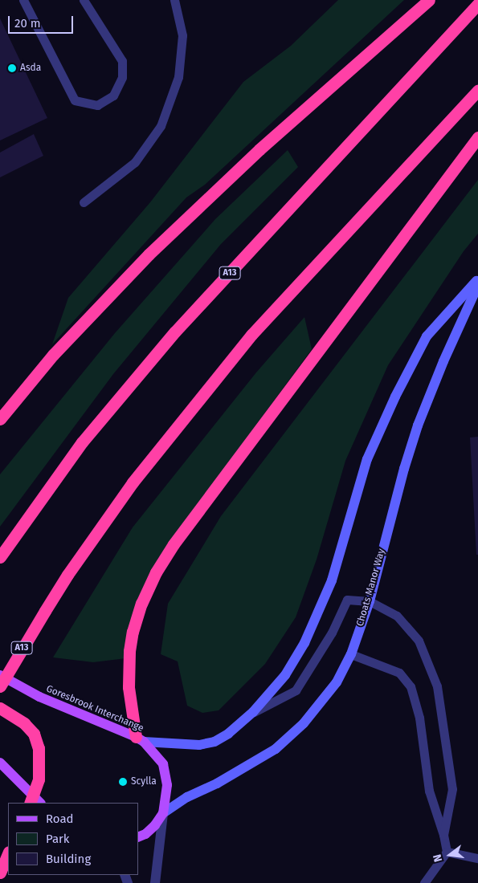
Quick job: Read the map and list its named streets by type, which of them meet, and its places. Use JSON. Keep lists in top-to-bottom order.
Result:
{
  "streets": {
    "highway": ["A13"],
    "main road": ["Goresbrook Interchange"],
    "street": ["Choats Manor Way"]
  },
  "crossings": [
    ["Choats Manor Way", "Goresbrook Interchange"]
  ],
  "places": ["Asda", "Scylla"],
  "legend": ["Road", "Park", "Building"],
  "scale_bar": "20 m",
  "north": "left"
}
